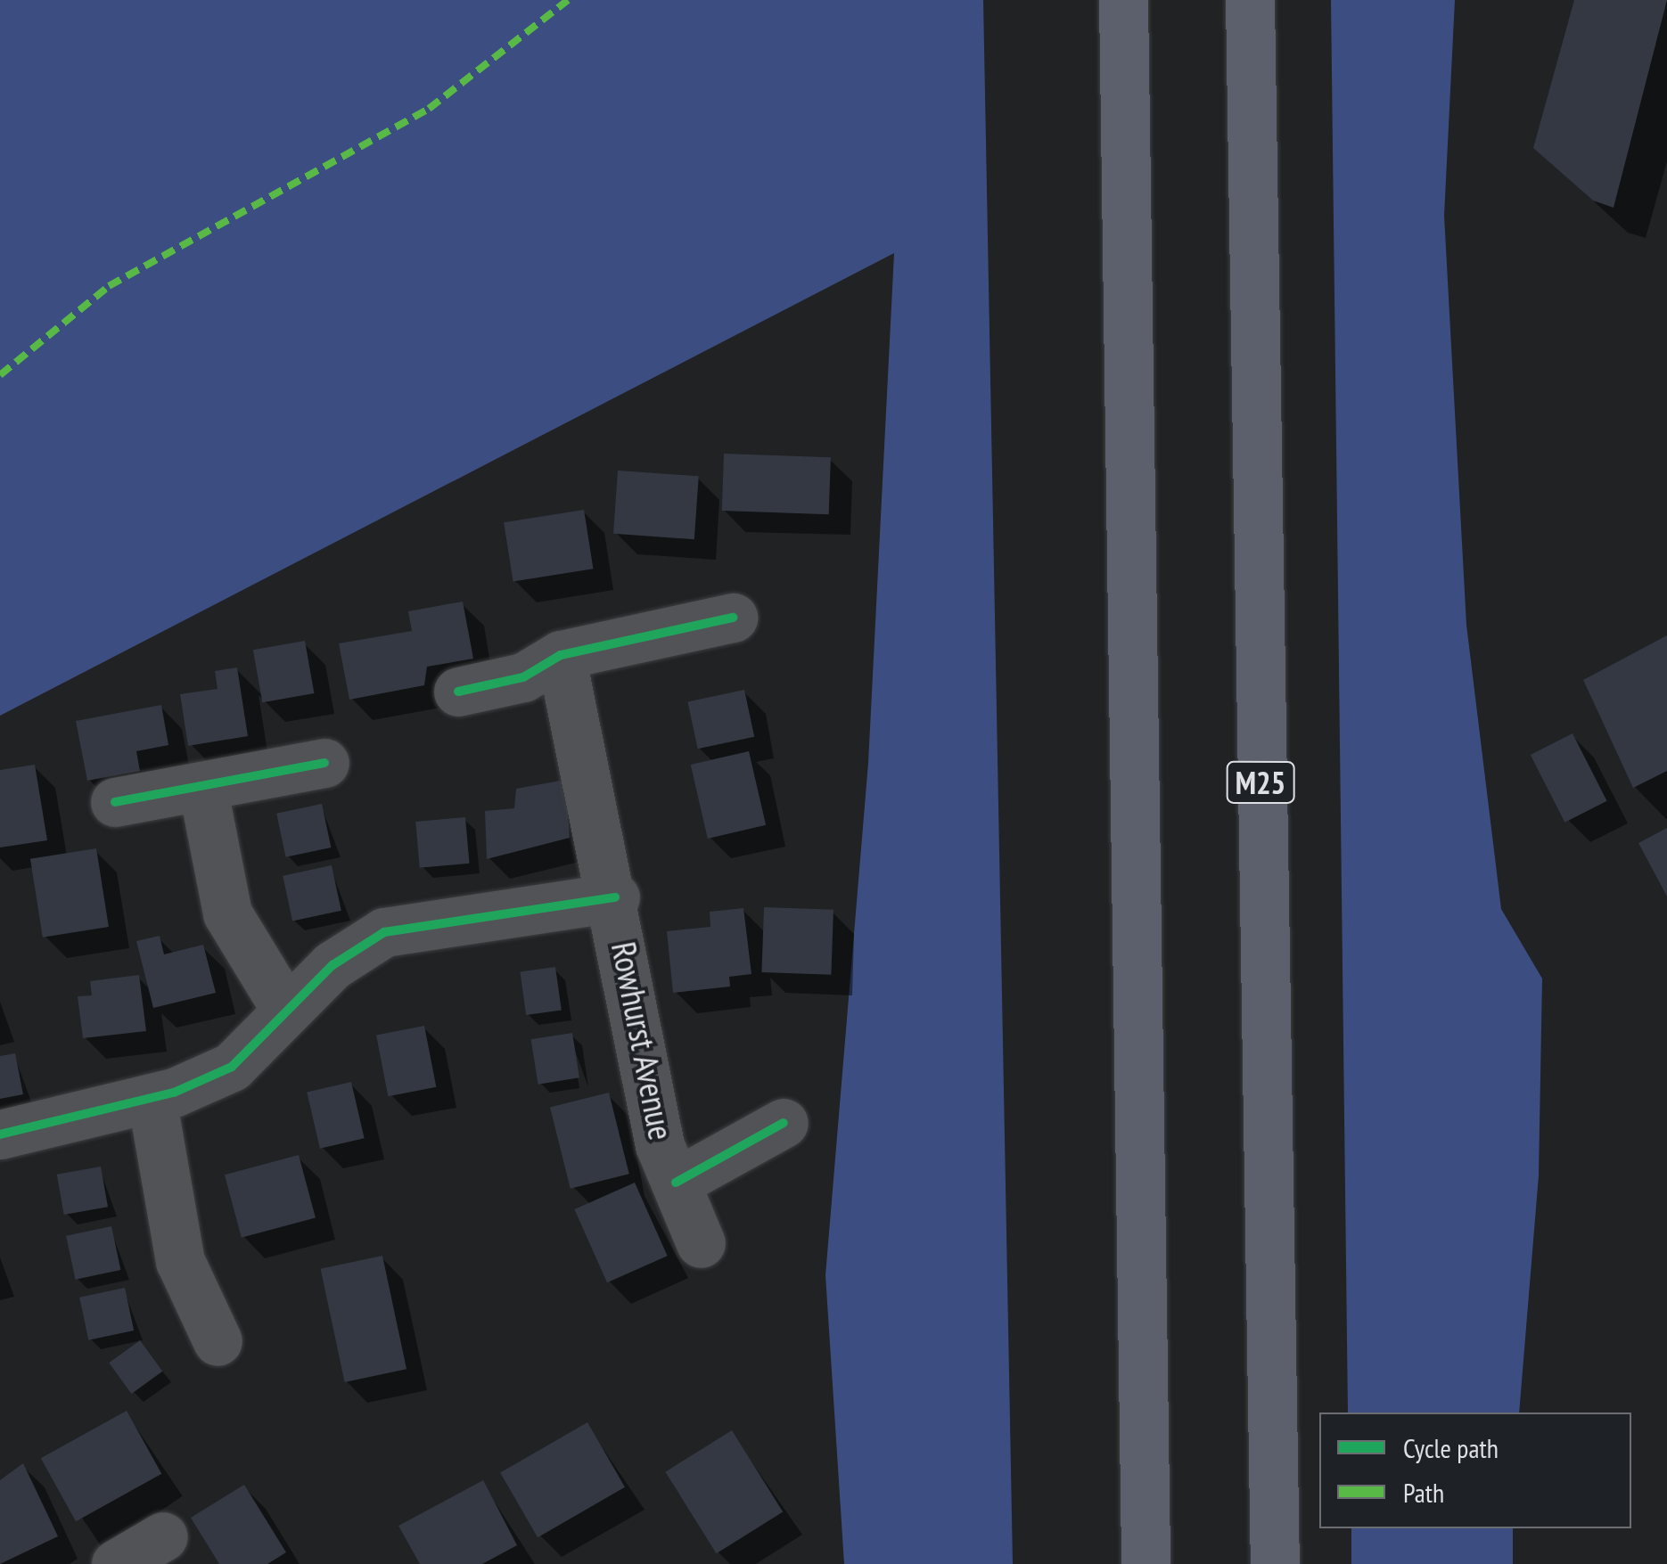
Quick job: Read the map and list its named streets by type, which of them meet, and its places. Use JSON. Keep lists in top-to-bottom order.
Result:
{
  "streets": {
    "highway": ["M25"],
    "street": ["Rowhurst Avenue"]
  },
  "legend": ["Cycle path", "Path"]
}
